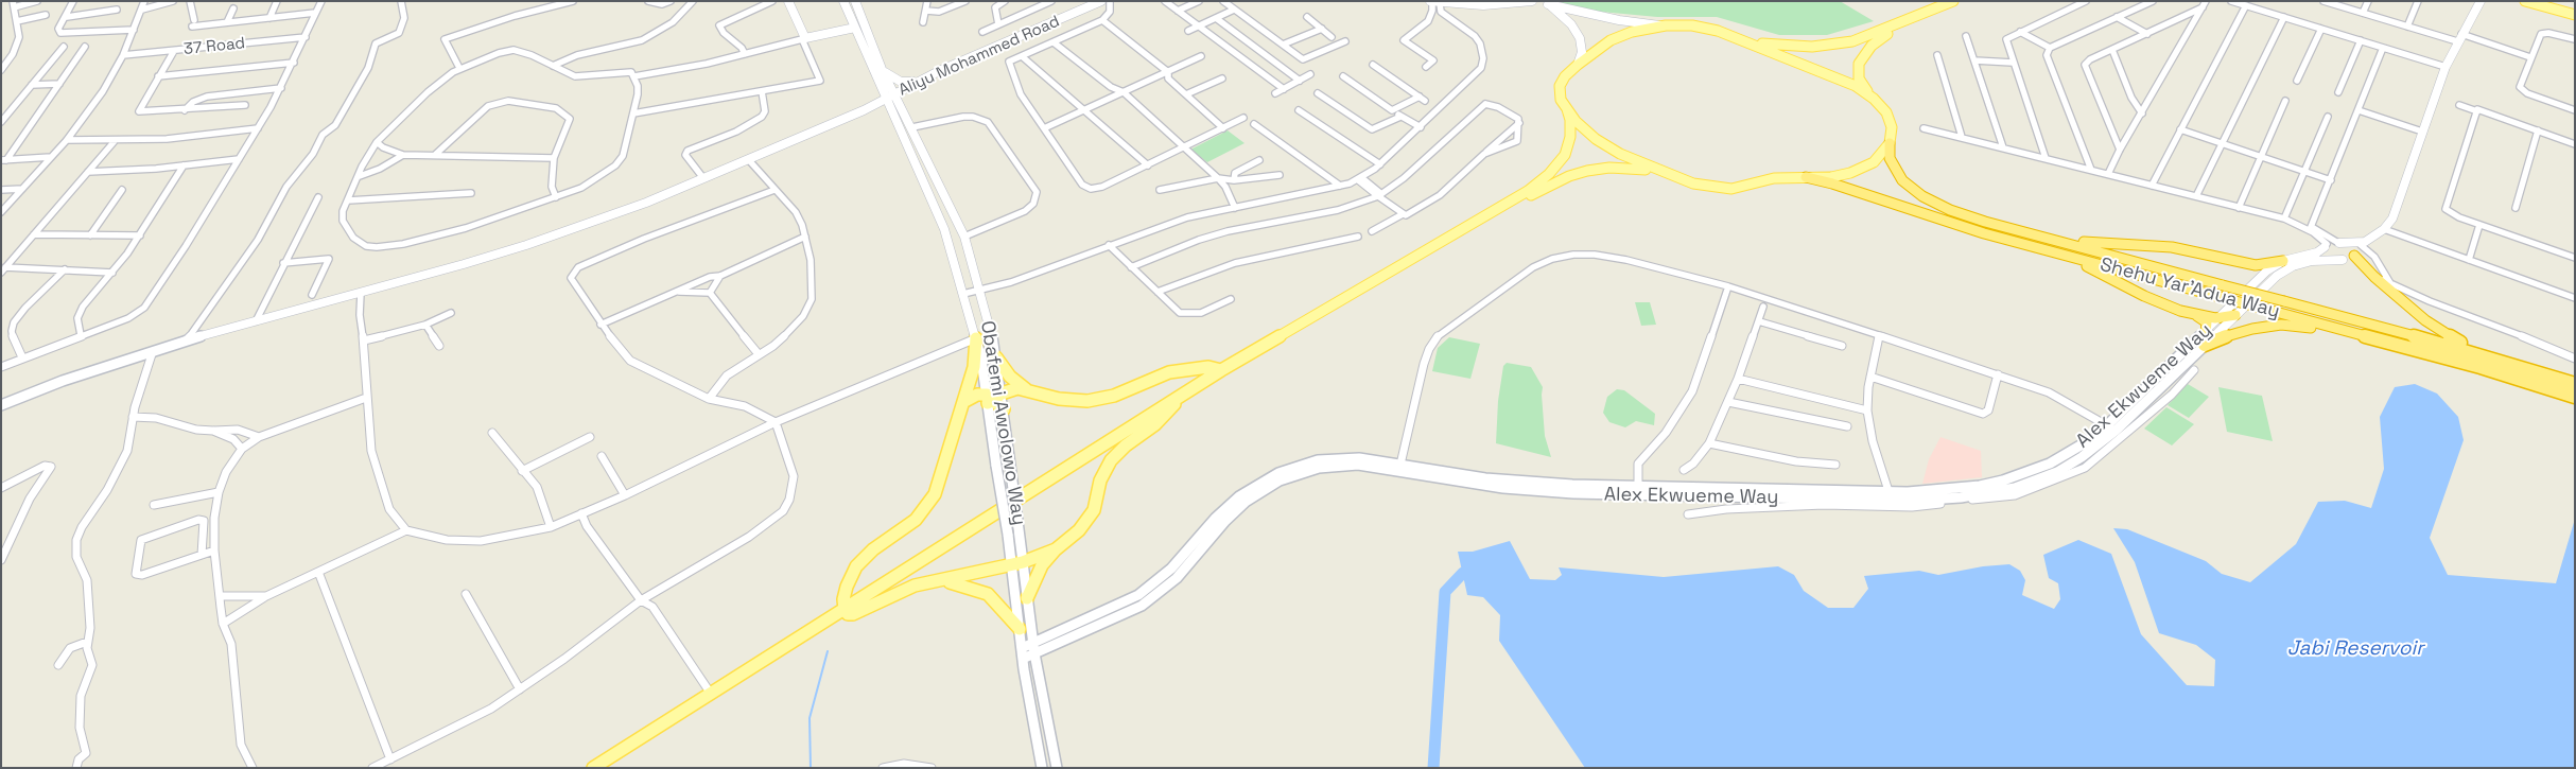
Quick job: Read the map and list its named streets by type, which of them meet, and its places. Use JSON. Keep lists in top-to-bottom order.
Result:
{
  "streets": {
    "highway": ["Shehu Yar'Adua Way"],
    "main road": ["Obafemi Awolowo Way"],
    "street": ["37 Road", "Aliyu Mohammed Road", "Alex Ekwueme Way"]
  },
  "crossings": [
    ["Aliyu Mohammed Road", "Obafemi Awolowo Way"],
    ["Alex Ekwueme Way", "Obafemi Awolowo Way"]
  ],
  "water": ["Jabi Reservoir"]
}
